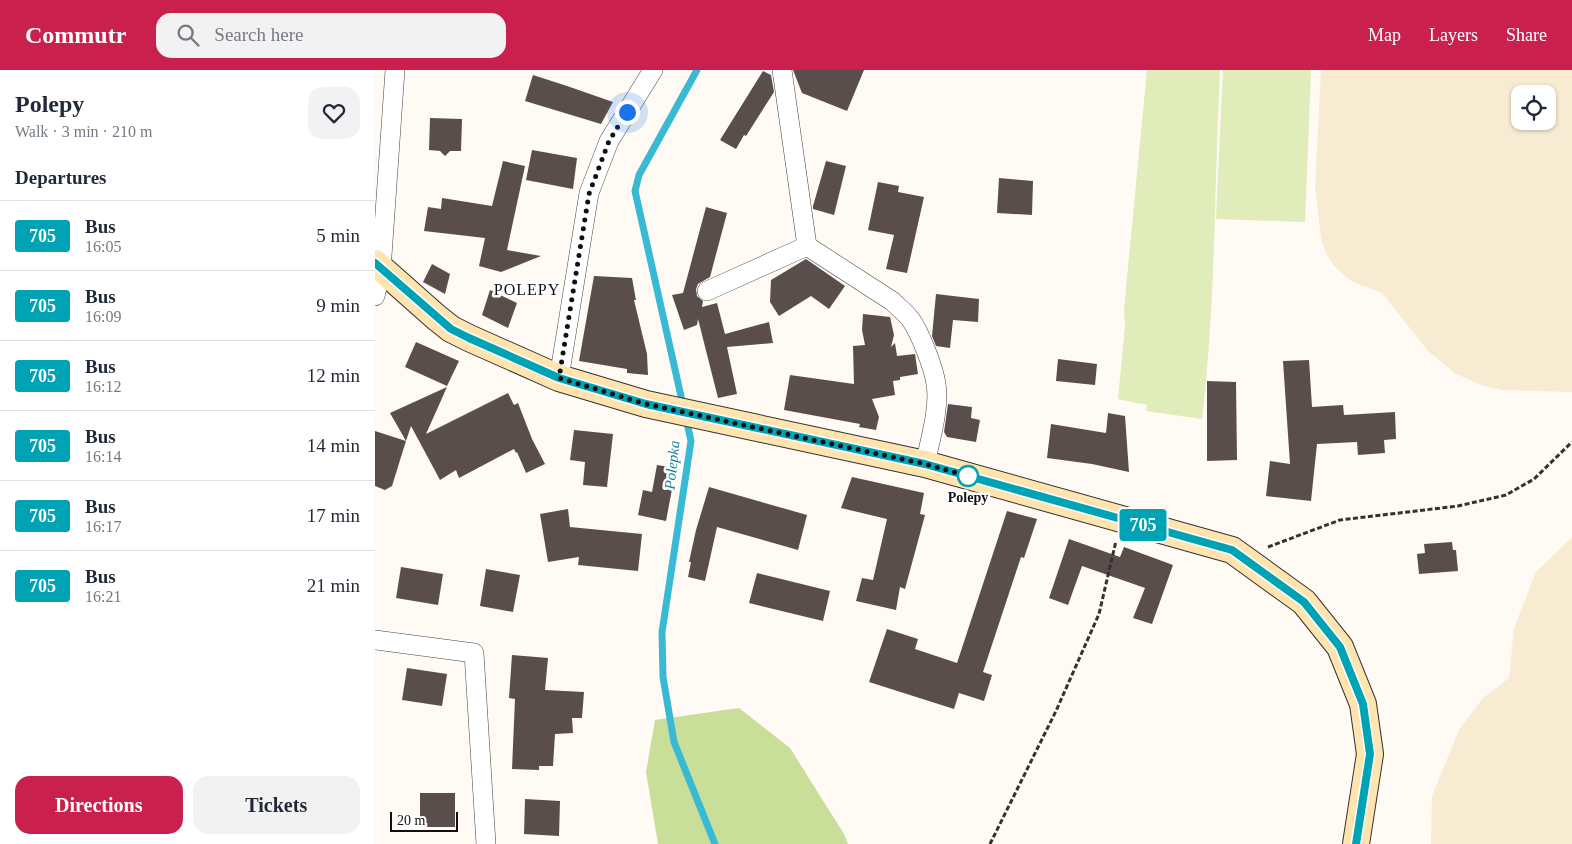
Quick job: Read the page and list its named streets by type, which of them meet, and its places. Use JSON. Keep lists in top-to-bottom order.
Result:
{
  "districts": ["POLEPY"],
  "water": ["Polepka"],
  "places": ["Polepy"],
  "lines": ["bus line 705"],
  "scale_bar": "20 m",
  "page": {
    "header": "Commutr",
    "search": "Search here",
    "nav": ["Map", "Layers", "Share"],
    "heading": [
      ["Polepy", "Walk · 3 min · 210 m"],
      "Departures"
    ],
    "on_map": "705",
    "list": [
      {
        "mark": "705",
        "name": "Bus",
        "note": "16:05",
        "value": "5 min"
      },
      {
        "mark": "705",
        "name": "Bus",
        "note": "16:09",
        "value": "9 min"
      },
      {
        "mark": "705",
        "name": "Bus",
        "note": "16:12",
        "value": "12 min"
      },
      {
        "mark": "705",
        "name": "Bus",
        "note": "16:14",
        "value": "14 min"
      },
      {
        "mark": "705",
        "name": "Bus",
        "note": "16:17",
        "value": "17 min"
      },
      {
        "mark": "705",
        "name": "Bus",
        "note": "16:21",
        "value": "21 min"
      }
    ],
    "buttons": ["Directions", "Tickets"],
    "scale": "20 m"
  }
}
